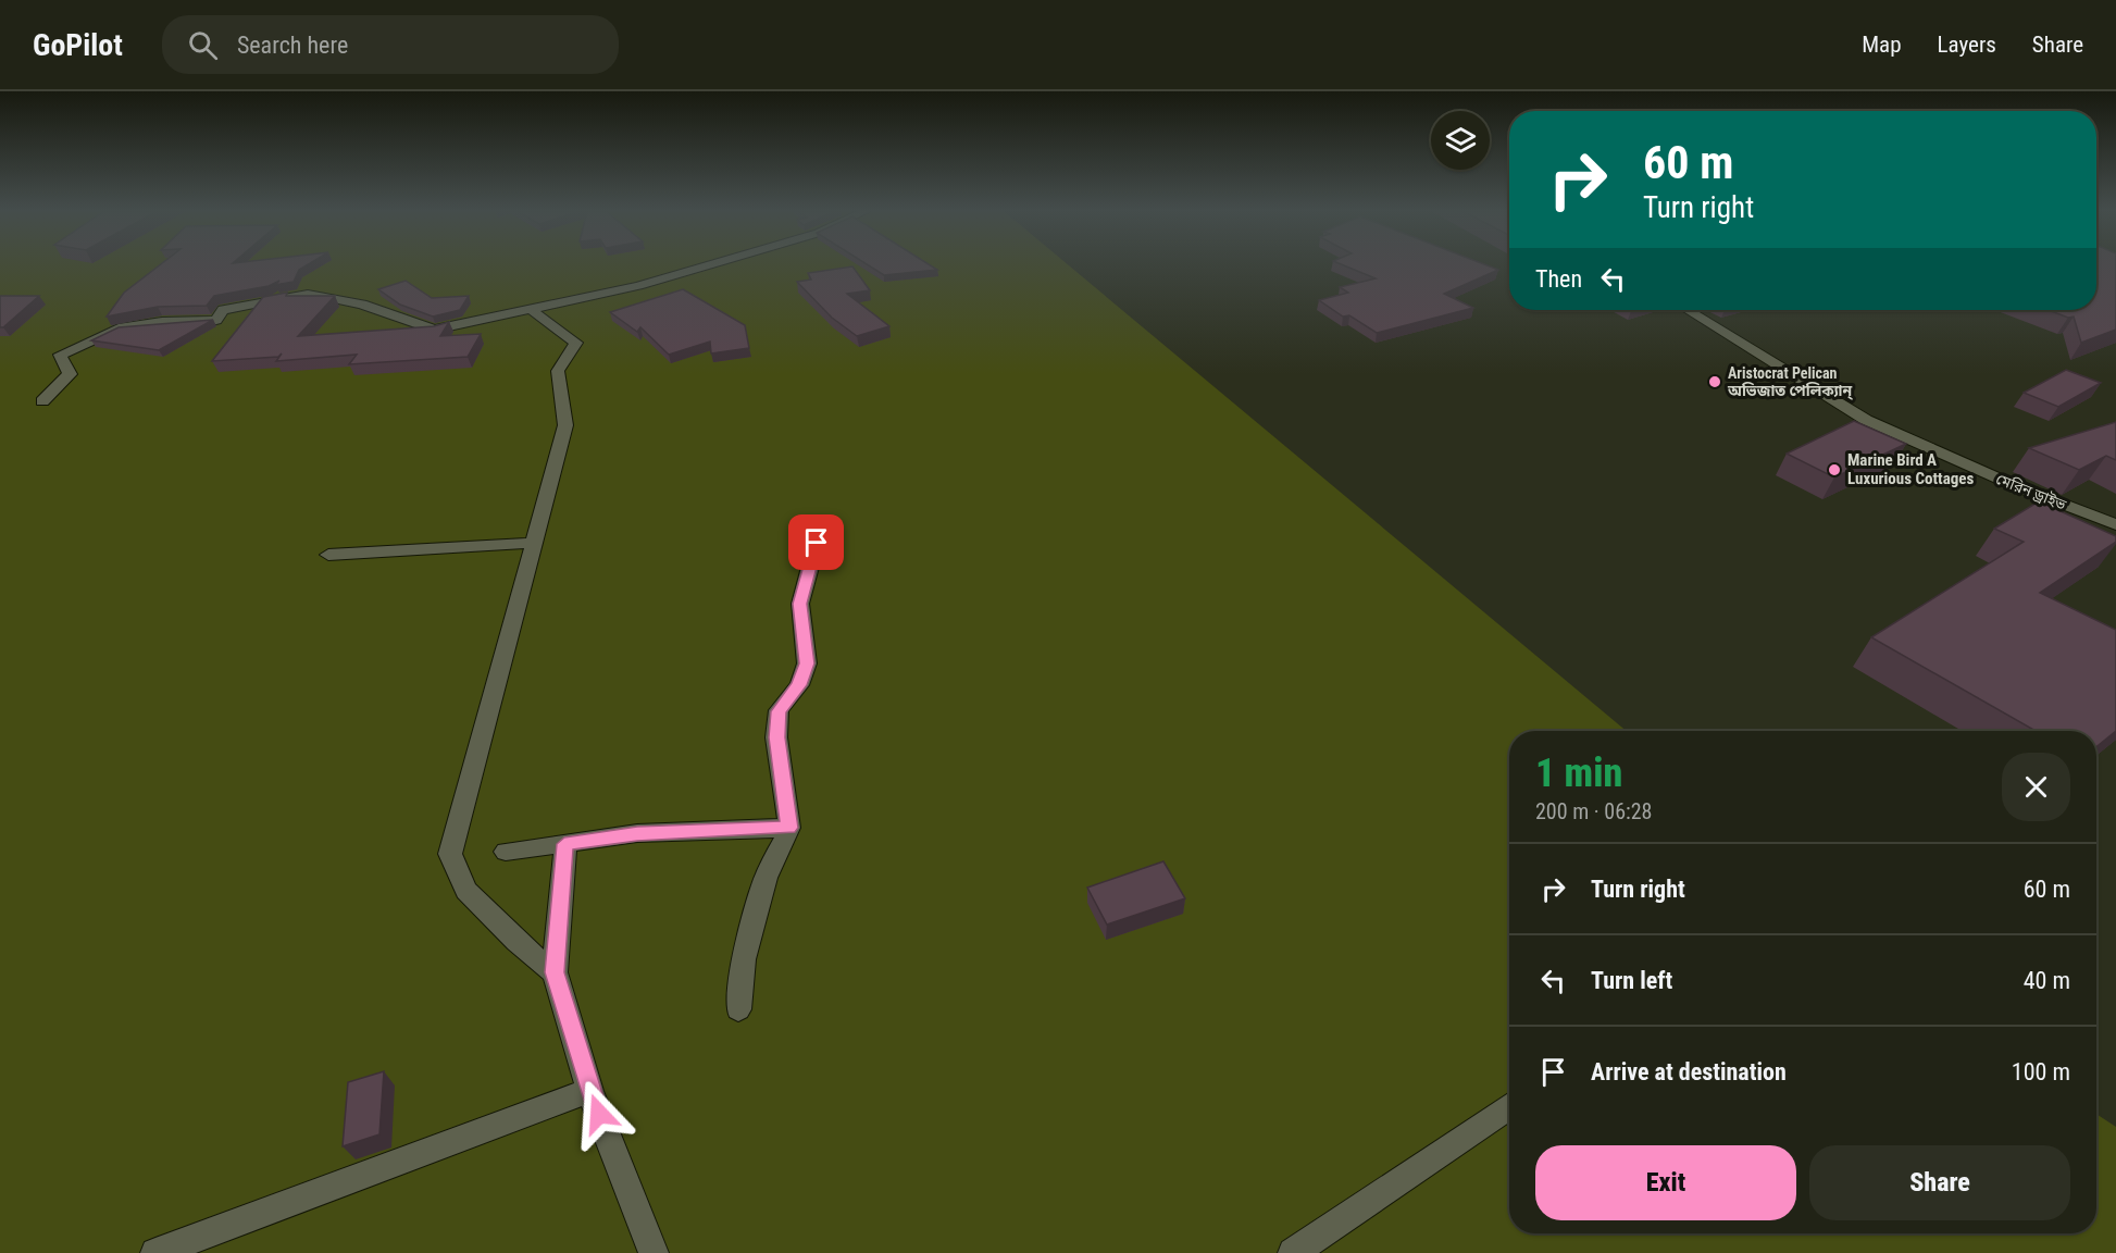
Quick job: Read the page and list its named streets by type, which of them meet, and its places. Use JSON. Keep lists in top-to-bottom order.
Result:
{
  "streets": {
    "street": ["মেরিন ড্রাইভ"]
  },
  "places": ["Aristocrat Pelican অভিজাত পেলিক্যান্", "Marine Bird A Luxurious Cottages"],
  "page": {
    "header": "GoPilot",
    "search": "Search here",
    "nav": ["Map", "Layers", "Share"],
    "turn": ["60 m", "Turn right"],
    "then": "Then",
    "heading": ["1 min", "200 m · 06:28"],
    "list": [
      {
        "name": "Turn right",
        "value": "60 m"
      },
      {
        "name": "Turn left",
        "value": "40 m"
      },
      {
        "name": "Arrive at destination",
        "value": "100 m"
      }
    ],
    "buttons": ["Exit", "Share"]
  }
}
